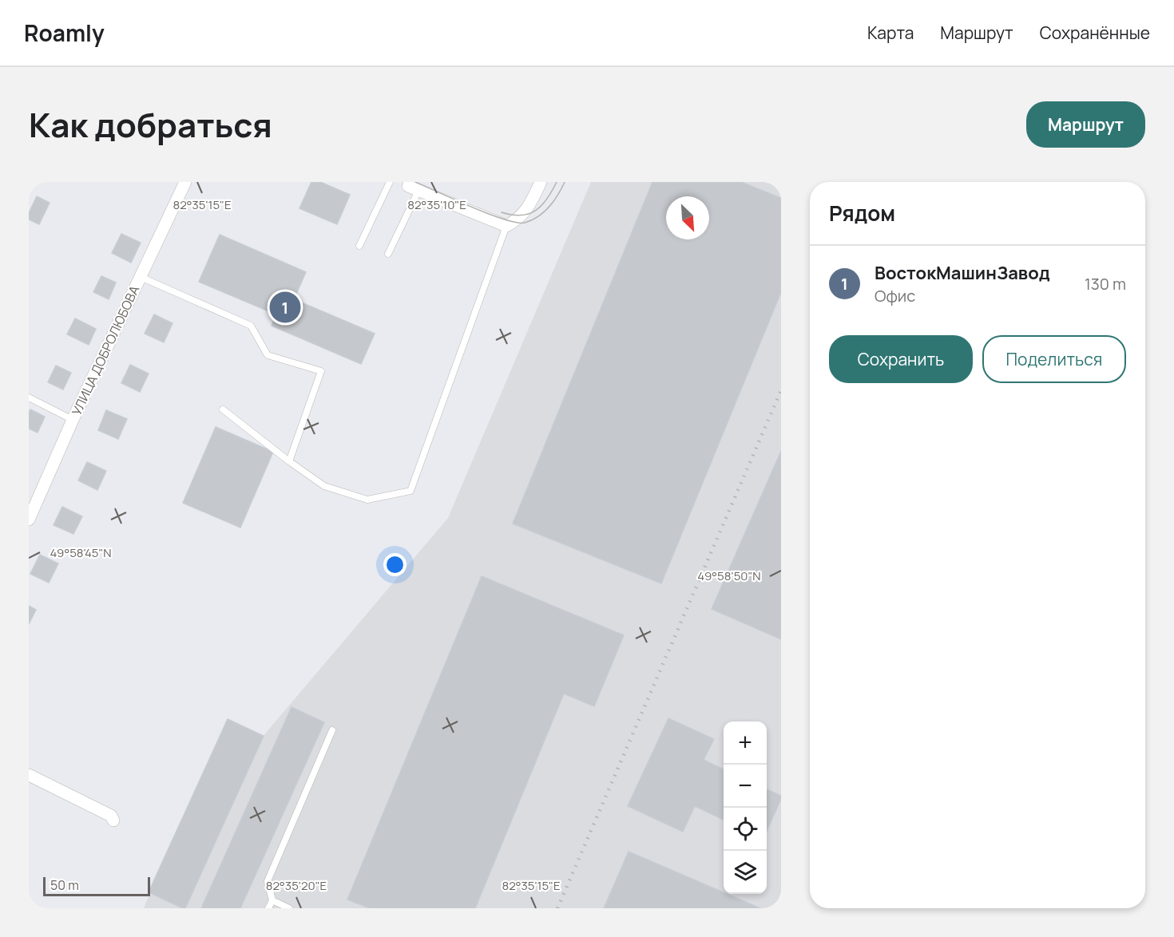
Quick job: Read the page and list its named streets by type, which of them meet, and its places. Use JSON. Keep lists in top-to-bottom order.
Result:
{
  "streets": {
    "street": ["УЛИЦА ДОБРОЛЮБОВА"]
  },
  "scale_bar": "50 m",
  "north": "bottom right",
  "page": {
    "header": "Roamly",
    "nav": ["Карта", "Маршрут", "Сохранённые"],
    "title": "Как добраться",
    "buttons": [
      "Маршрут",
      ["Сохранить", "Поделиться"]
    ],
    "heading": "Рядом",
    "list": [
      {
        "mark": "1",
        "name": "ВостокМашинЗавод",
        "note": "Офис",
        "value": "130 m"
      }
    ],
    "pins": "1",
    "map_buttons": ["+", "−"],
    "scale": "50 m"
  },
  "coordinates": [
    "82°35'15\"E",
    "82°35'10\"E",
    "49°58'45\"N",
    "49°58'50\"N",
    "82°35'20\"E"
  ]
}
